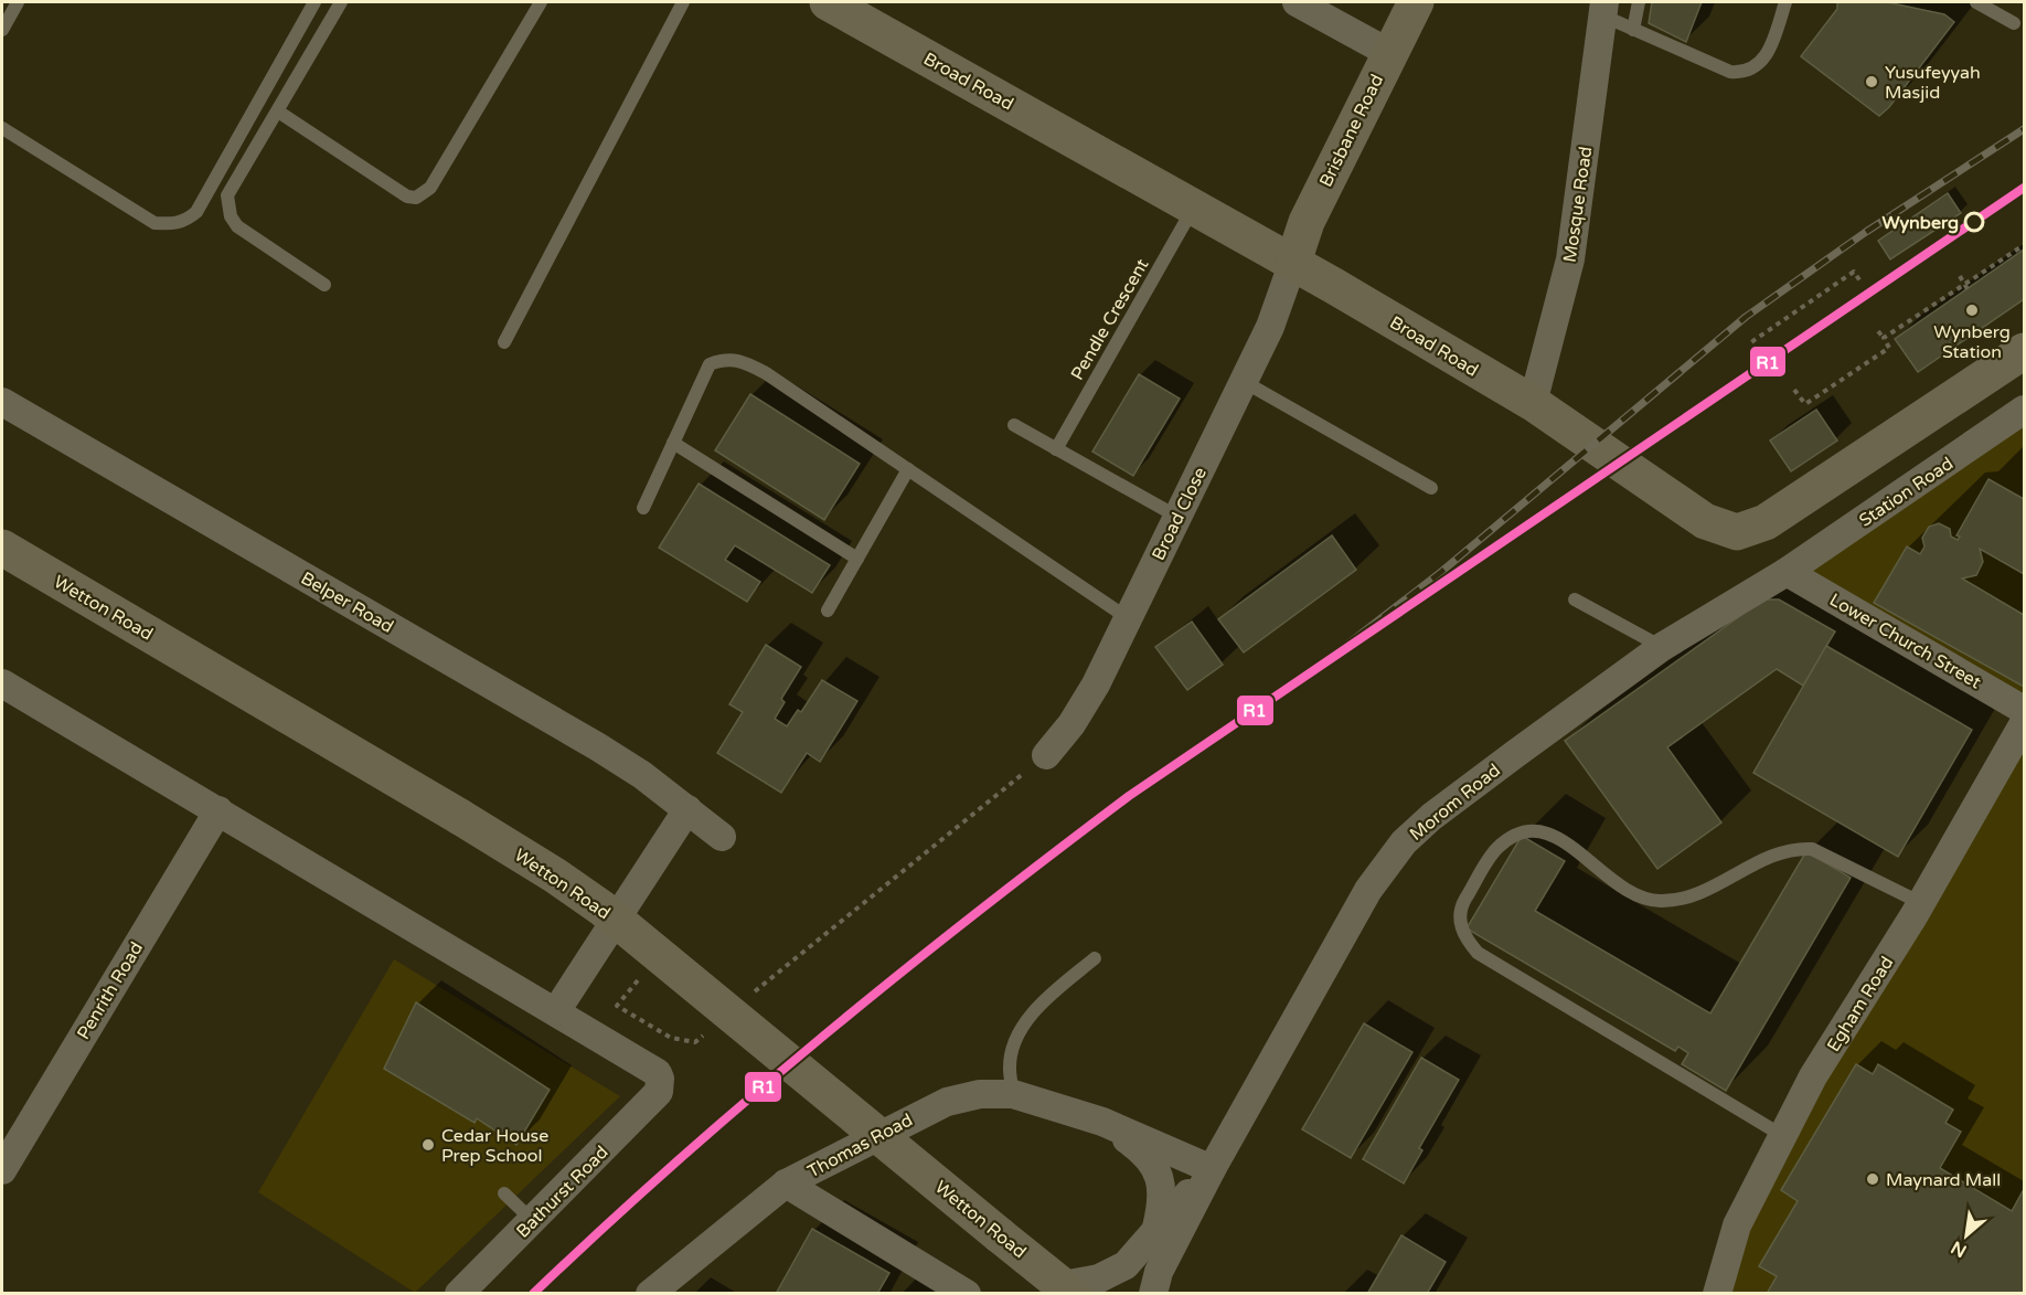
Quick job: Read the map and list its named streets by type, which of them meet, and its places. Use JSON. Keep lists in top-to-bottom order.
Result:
{
  "streets": {
    "street": [
      "Broad Road",
      "Brisbane Road",
      "Mosque Road",
      "Station Road",
      "Broad Close",
      "Belper Road",
      "Wetton Road",
      "Lower Church Street",
      "Morom Road",
      "Penrith Road",
      "Egham Road",
      "Thomas Road",
      "Bathurst Road"
    ],
    "lane": ["Pendle Crescent"]
  },
  "crossings": [
    ["Broad Road", "Brisbane Road"],
    ["Broad Road", "Mosque Road"],
    ["Broad Road", "Pendle Crescent"],
    ["Broad Road", "Broad Close"],
    ["Brisbane Road", "Broad Close"],
    ["Station Road", "Lower Church Street"],
    ["Station Road", "Morom Road"],
    ["Wetton Road", "Morom Road"],
    ["Lower Church Street", "Morom Road"],
    ["Morom Road", "Thomas Road"]
  ],
  "places": [
    "Yusufeyyah Masjid",
    "Wynberg",
    "Wynberg Station",
    "Cedar House Prep School",
    "Maynard Mall"
  ],
  "lines": ["transit line R1"],
  "north": "bottom left"
}
